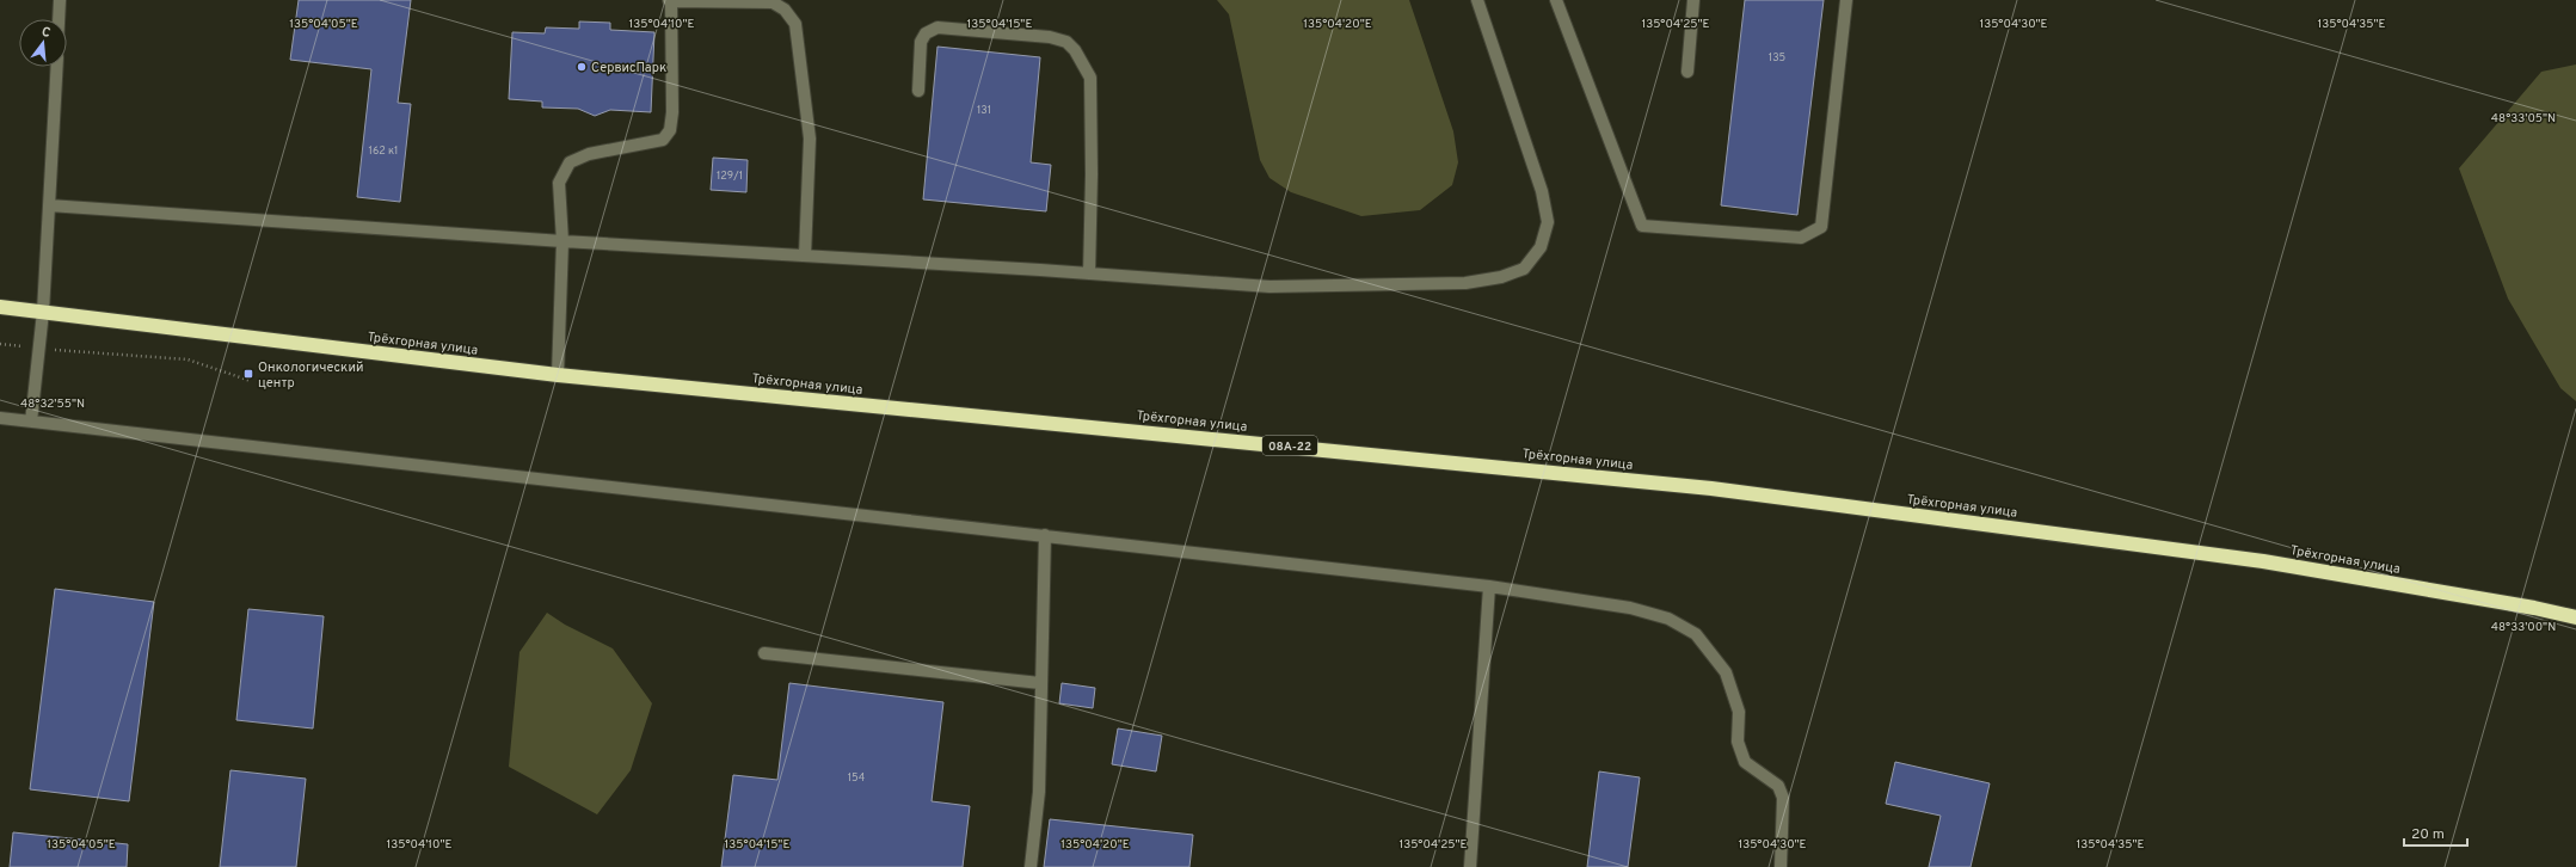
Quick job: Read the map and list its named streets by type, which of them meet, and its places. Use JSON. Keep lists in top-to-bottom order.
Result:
{
  "streets": {
    "highway": ["Трёхгорная улица", "08А-22"]
  },
  "places": {
    "other": ["СервисПарк"],
    "transit": ["Онкологический центр"]
  },
  "house_numbers": [
    "135",
    "131",
    "162 к1",
    "129/1",
    "154"
  ],
  "scale_bar": "20 m",
  "north": "top",
  "coordinates": [
    "135°04'05\"E",
    "135°04'10\"E",
    "135°04'15\"E",
    "135°04'20\"E",
    "135°04'25\"E",
    "135°04'30\"E",
    "135°04'35\"E",
    "48°33'05\"N",
    "48°32'55\"N",
    "48°33'00\"N"
  ]
}
